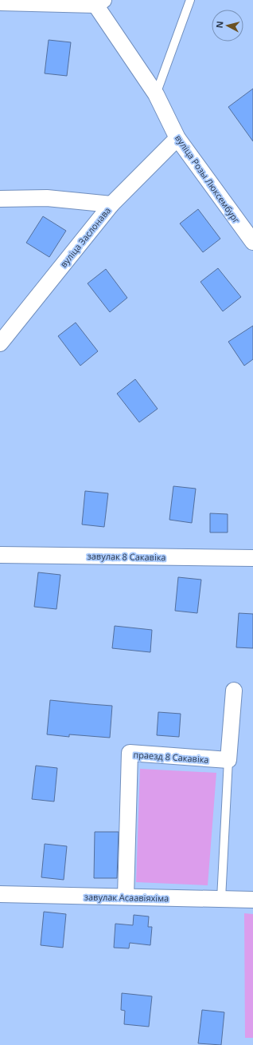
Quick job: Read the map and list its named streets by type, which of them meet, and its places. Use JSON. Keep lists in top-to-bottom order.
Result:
{
  "streets": {
    "street": [
      "вуліца Розы Люксембург",
      "вуліца Заслонава",
      "завулак 8 Сакавіка",
      "праезд 8 Сакавіка",
      "завулак Асаавіяхіма"
    ]
  },
  "crossings": [
    ["вуліца Розы Люксембург", "вуліца Заслонава"],
    ["праезд 8 Сакавіка", "завулак Асаавіяхіма"]
  ],
  "north": "left"
}
